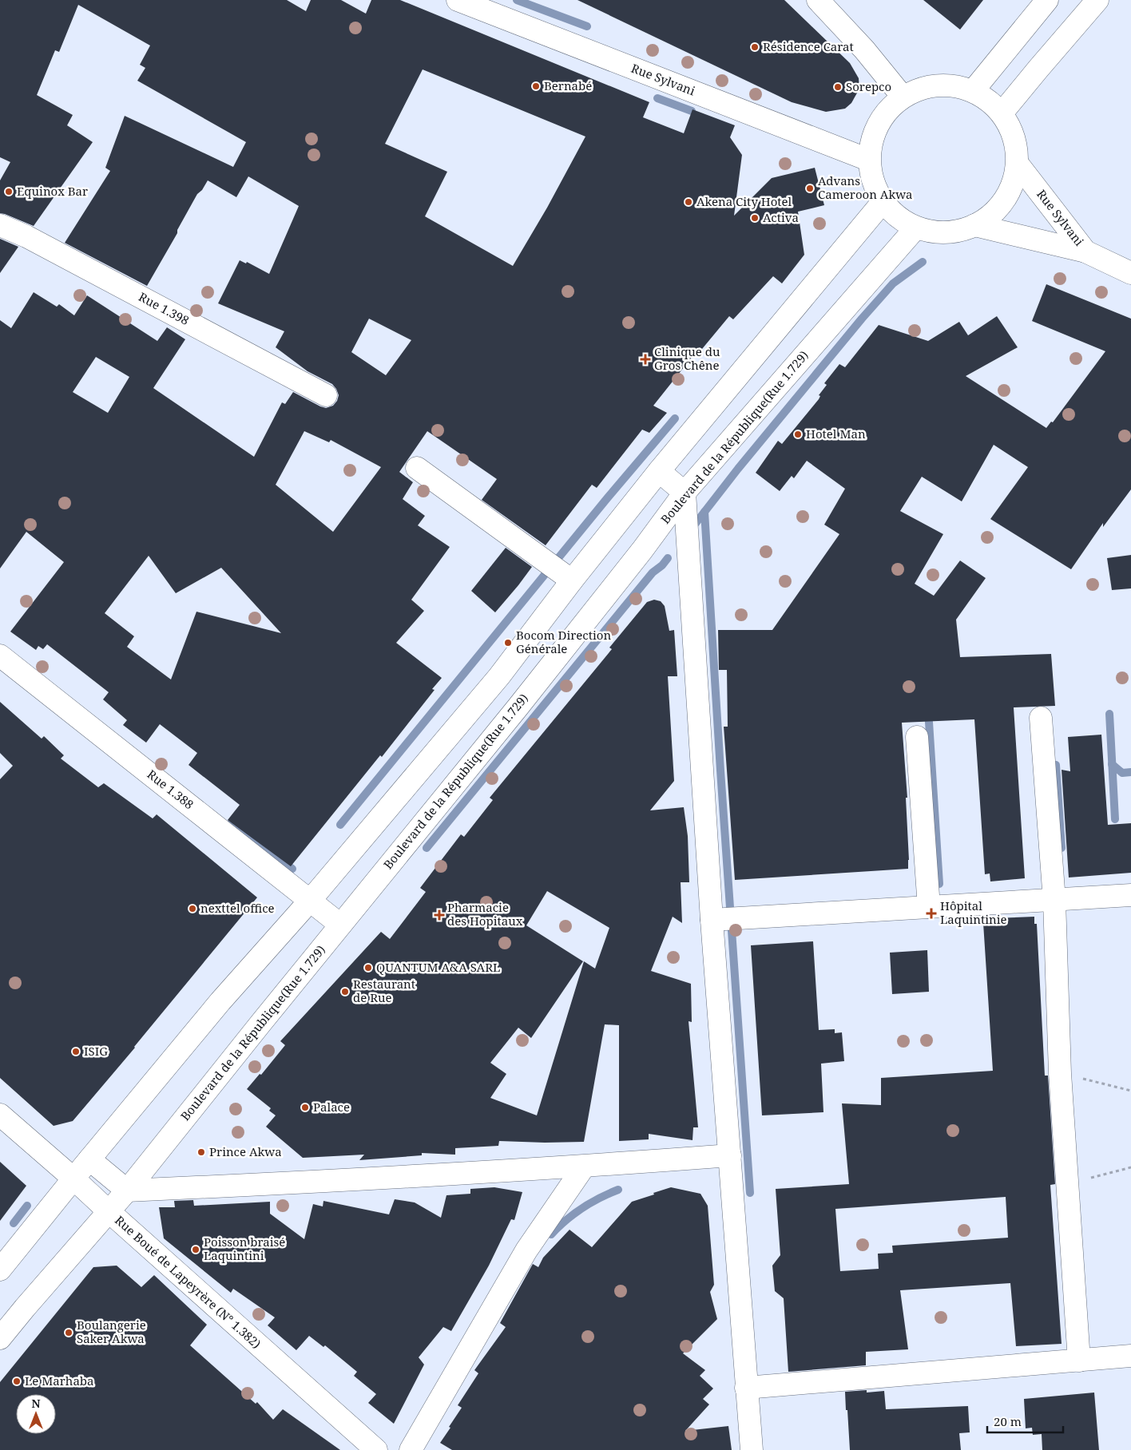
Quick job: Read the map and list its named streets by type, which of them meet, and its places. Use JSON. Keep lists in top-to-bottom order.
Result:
{
  "streets": {
    "street": [
      "Rue Sylvani",
      "Rue 1.398",
      "Boulevard de la République(Rue 1.729)",
      "Rue 1.388",
      "Rue Boué de Lapeyrère (N° 1.382)"
    ]
  },
  "crossings": [
    ["Boulevard de la République(Rue 1.729)", "Rue 1.388"],
    ["Boulevard de la République(Rue 1.729)", "Rue Boué de Lapeyrère (N° 1.382)"]
  ],
  "places": {
    "other": [
      "Résidence Carat",
      "Bernabé",
      "Sorepco",
      "Advans Cameroon Akwa",
      "Equinox Bar",
      "Akena City Hotel",
      "Activa",
      "Hotel Man",
      "Bocom Direction Générale",
      "nexttel office",
      "QUANTUM A&A SARL",
      "Restaurant de Rue",
      "ISIG",
      "Palace",
      "Prince Akwa",
      "Poisson braisé Laquintini",
      "Boulangerie Saker Akwa",
      "Le Marhaba"
    ],
    "health": ["Clinique du Gros Chêne", "Hôpital Laquintinie", "Pharmacie des Hopitaux"]
  },
  "scale_bar": "20 m",
  "north": "top"
}
